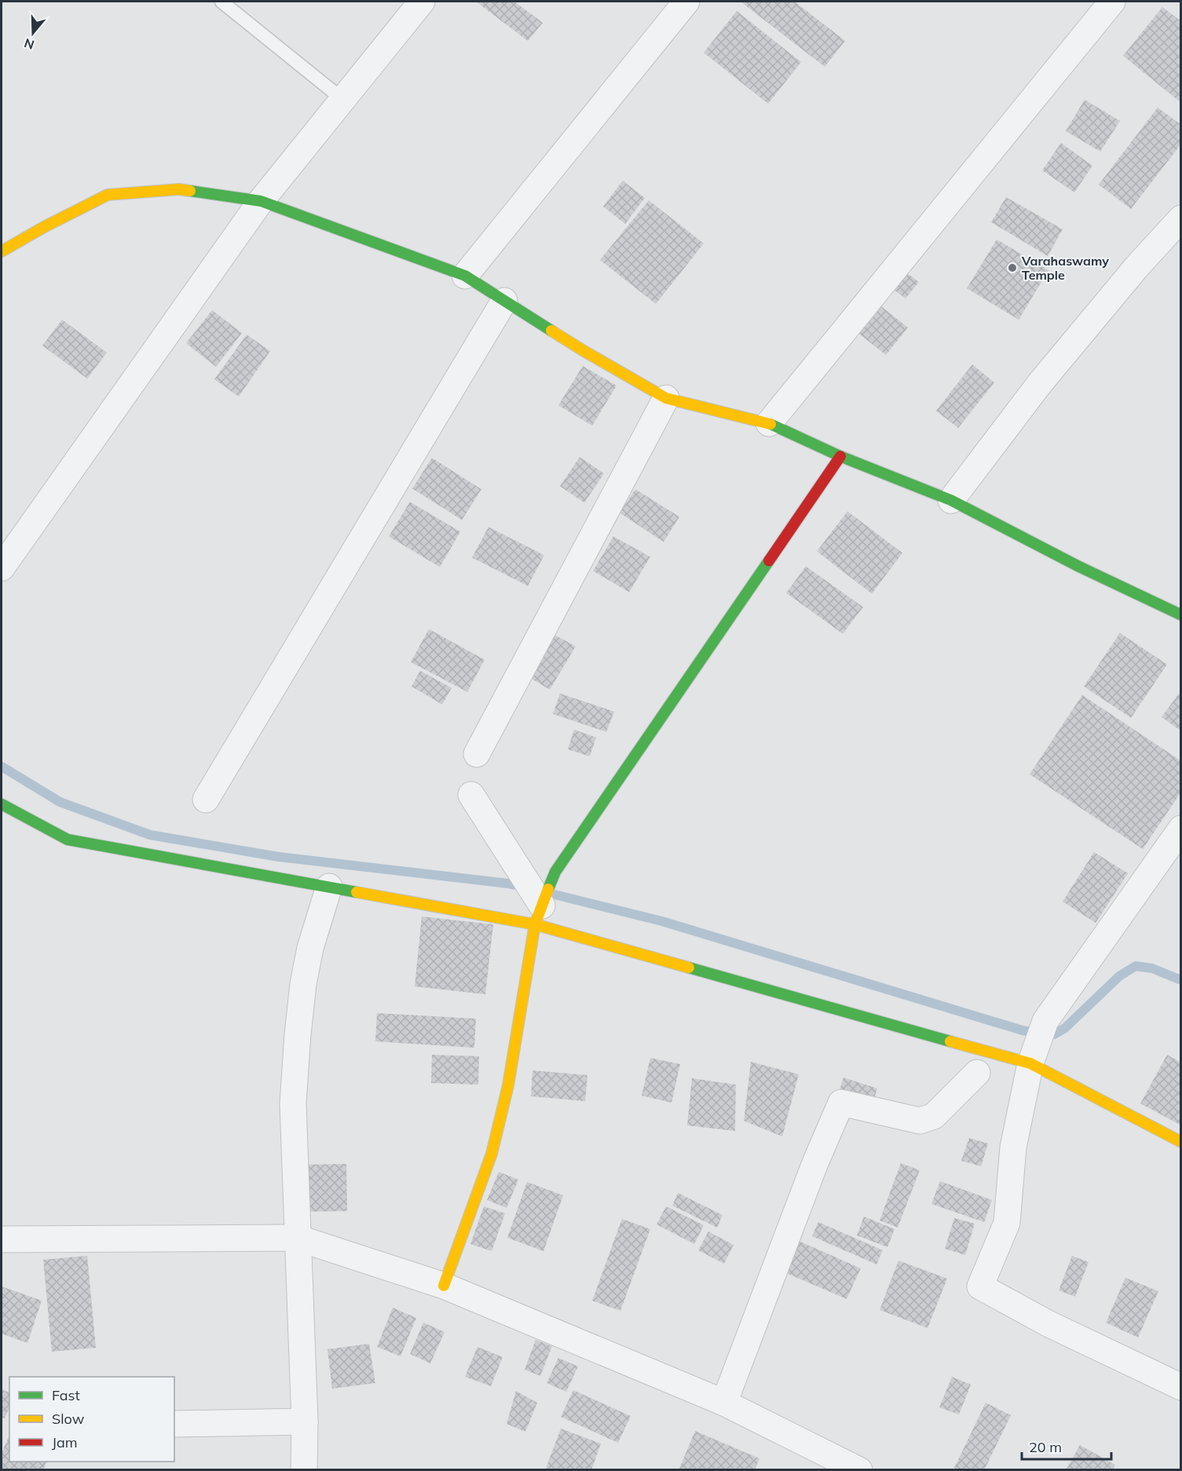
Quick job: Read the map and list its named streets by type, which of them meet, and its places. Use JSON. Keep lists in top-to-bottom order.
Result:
{
  "places": ["Varahaswamy Temple"],
  "legend": ["Fast", "Slow", "Jam"],
  "scale_bar": "20 m",
  "north": "bottom"
}
